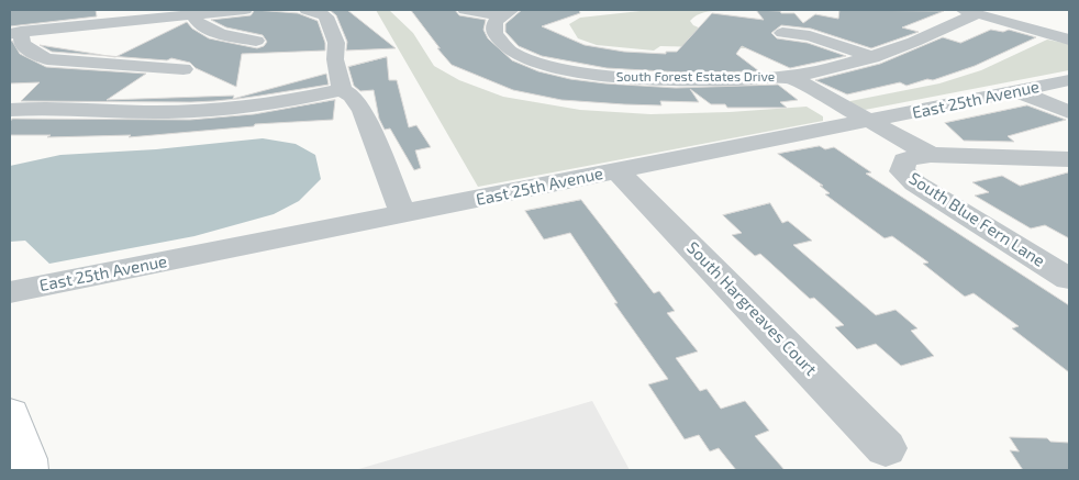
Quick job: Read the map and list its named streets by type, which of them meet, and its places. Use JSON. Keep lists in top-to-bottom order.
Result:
{
  "streets": {
    "street": [
      "South Forest Estates Drive",
      "East 25th Avenue",
      "South Blue Fern Lane",
      "South Hargreaves Court"
    ]
  },
  "crossings": [
    ["East 25th Avenue", "South Hargreaves Court"]
  ]
}
